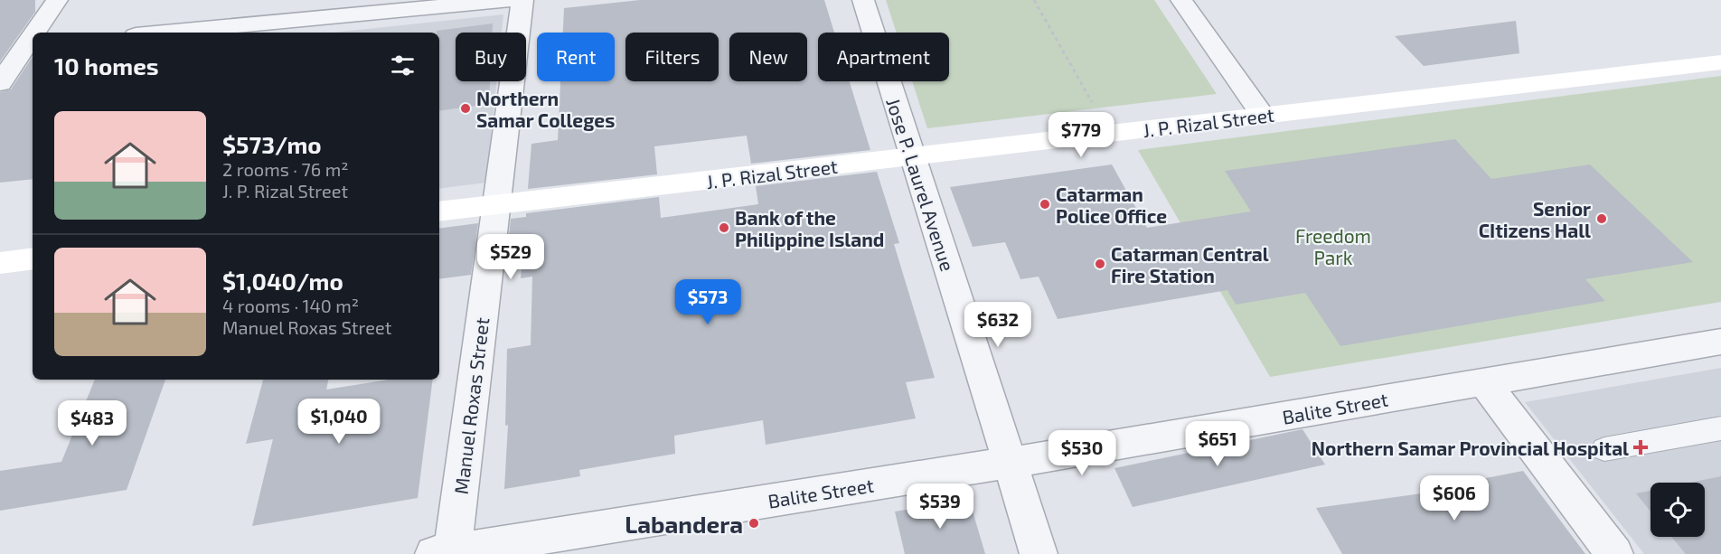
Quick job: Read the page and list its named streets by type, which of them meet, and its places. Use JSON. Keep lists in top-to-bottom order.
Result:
{
  "streets": {
    "main road": ["J. P. Rizal Street"],
    "street": ["Jose P. Laurel Avenue", "Manuel Roxas Street", "Balite Street"]
  },
  "crossings": [
    ["J. P. Rizal Street", "Jose P. Laurel Avenue"],
    ["J. P. Rizal Street", "Manuel Roxas Street"],
    ["Jose P. Laurel Avenue", "Balite Street"],
    ["Manuel Roxas Street", "Balite Street"]
  ],
  "parks": ["Freedom Park"],
  "places": {
    "other": [
      "Northern Samar Colleges",
      "Catarman Police Office",
      "Senior CItizens Hall",
      "Bank of the Philippine Island",
      "Catarman Central Fire Station",
      "Labandera"
    ],
    "health": ["Northern Samar Provincial Hospital"]
  },
  "page": {
    "chip": [
      "Buy",
      "Rent",
      "Filters",
      "New",
      "Apartment"
    ],
    "heading": "10 homes",
    "list": [
      {
        "name": "$573/mo",
        "note": "2 rooms · 76 m² · J. P. Rizal Street"
      },
      {
        "name": "$1,040/mo",
        "note": "4 rooms · 140 m² · Manuel Roxas Street"
      }
    ],
    "price": [
      "$779",
      "$529",
      "$573",
      "$632",
      "$1,040",
      "$483",
      "$651",
      "$530",
      "$606",
      "$539"
    ]
  }
}
